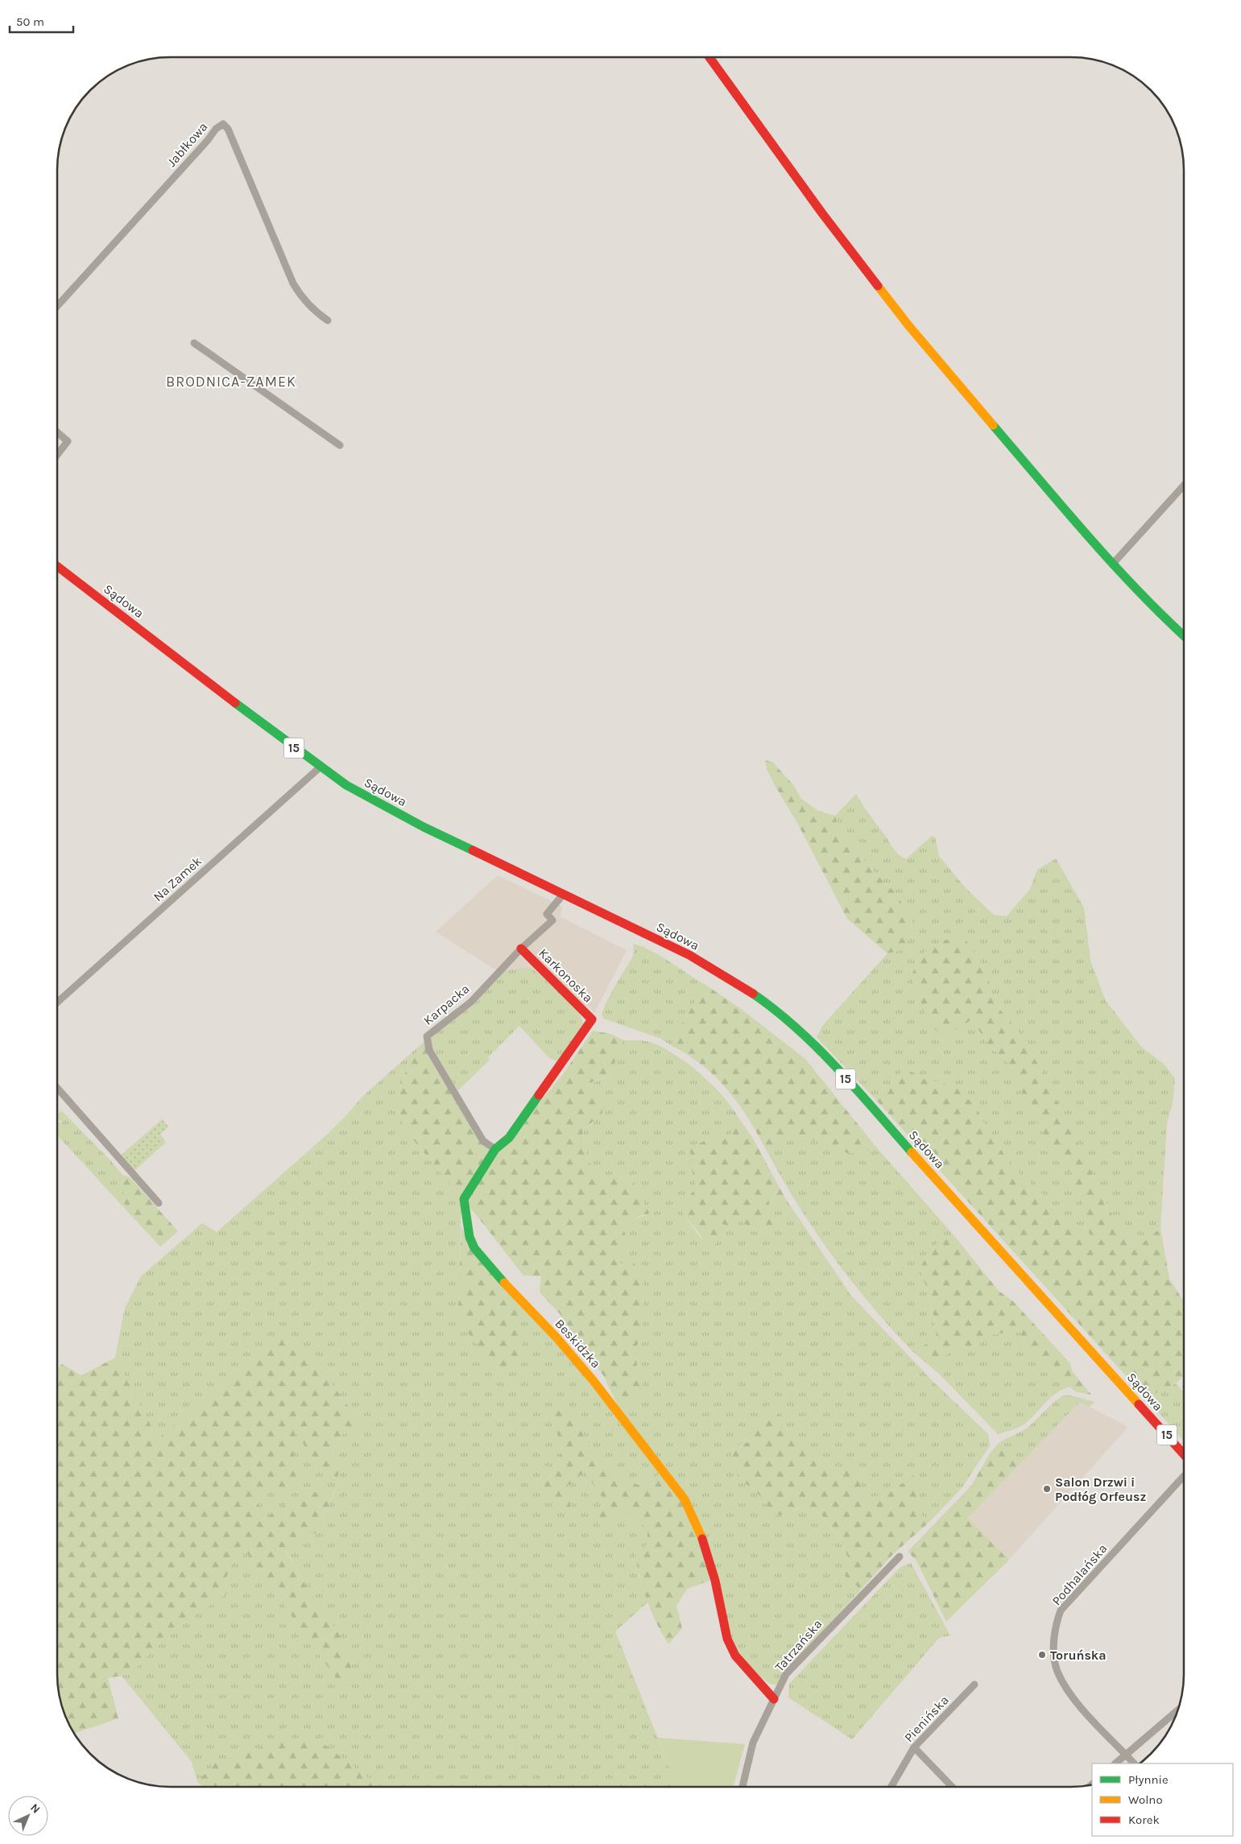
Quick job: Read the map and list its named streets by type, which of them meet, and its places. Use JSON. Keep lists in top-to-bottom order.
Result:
{
  "streets": {
    "street": [
      "Jabłkowa",
      "Sądowa",
      "15",
      "Na Zamek",
      "Karkonoska",
      "Karpacka",
      "Beskidzka",
      "Podhalańska",
      "Tatrzańska",
      "Pienińska"
    ]
  },
  "crossings": [
    ["Sądowa", "Na Zamek"],
    ["Sądowa", "Karpacka"],
    ["Karkonoska", "Karpacka"],
    ["Karkonoska", "Beskidzka"],
    ["Karpacka", "Beskidzka"],
    ["Beskidzka", "Tatrzańska"]
  ],
  "districts": ["BRODNICA-ZAMEK"],
  "places": ["Salon Drzwi i Podłóg Orfeusz", "Toruńska"],
  "legend": ["Płynnie", "Wolno", "Korek"],
  "scale_bar": "50 m",
  "north": "top right"
}
